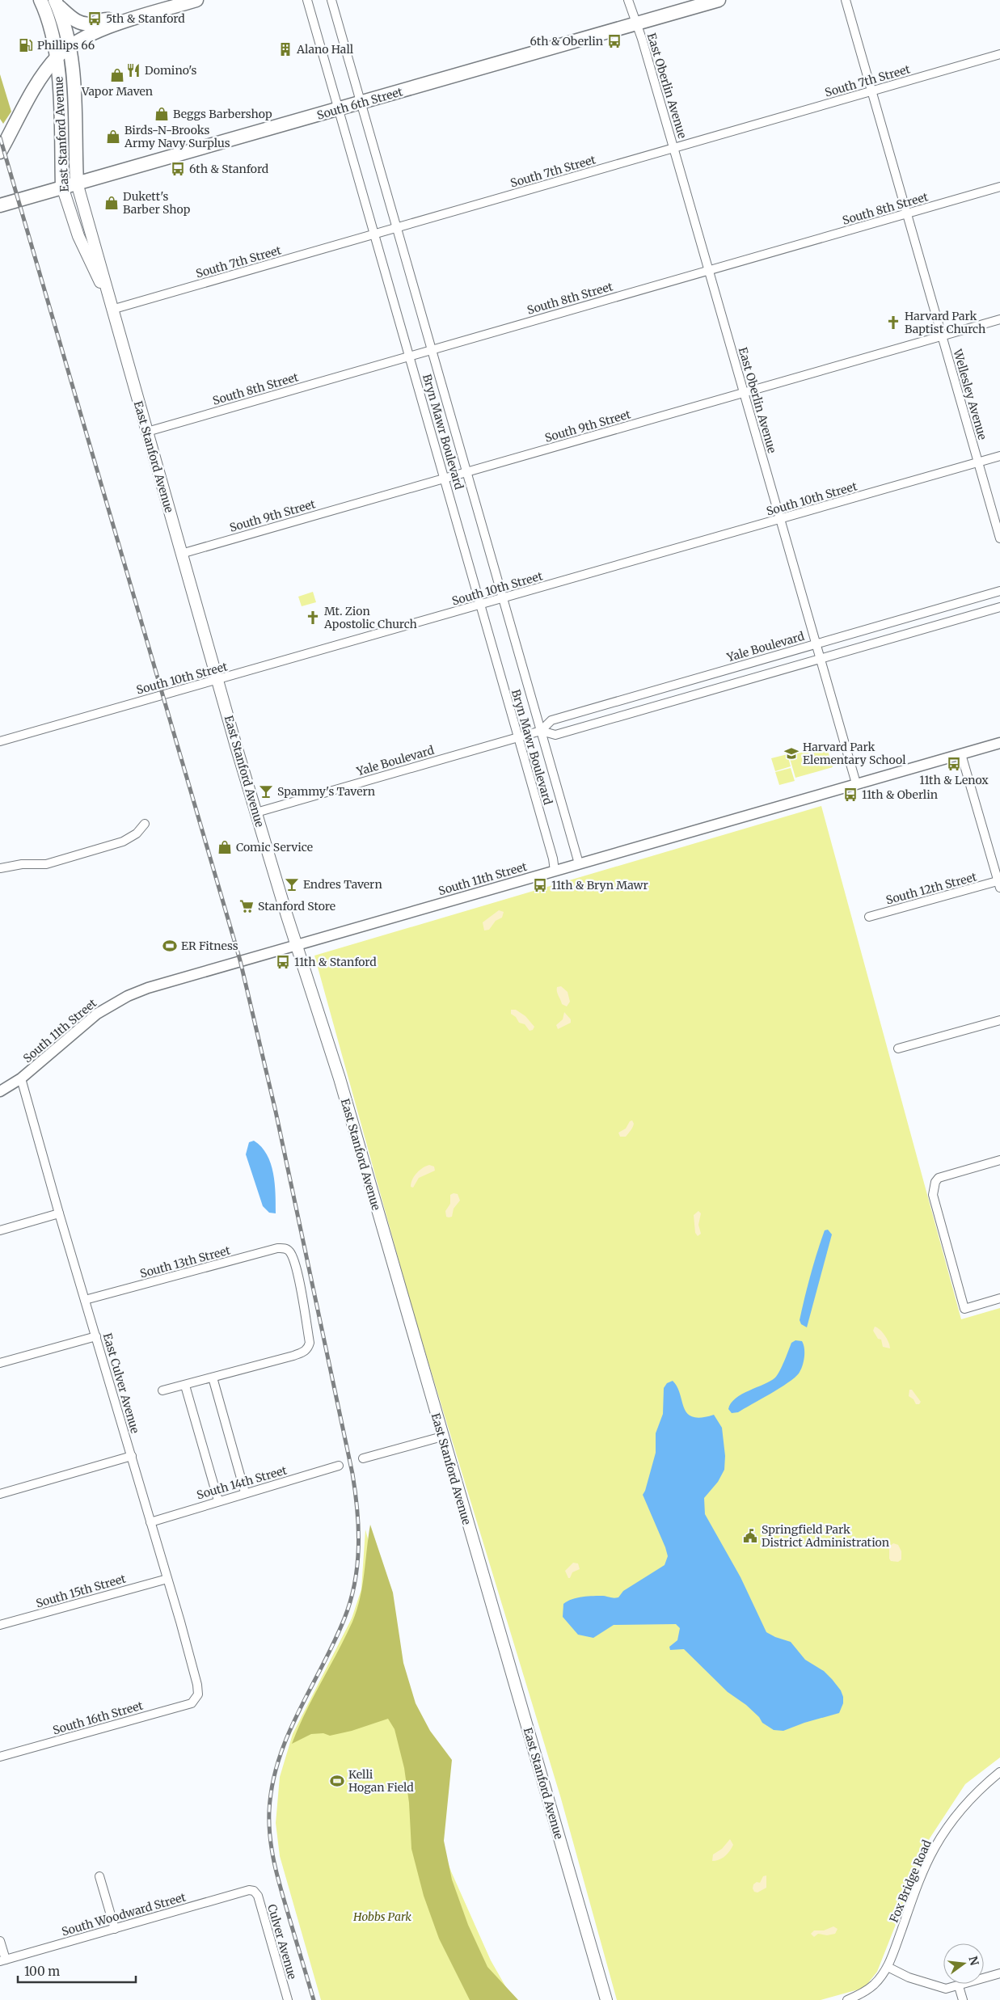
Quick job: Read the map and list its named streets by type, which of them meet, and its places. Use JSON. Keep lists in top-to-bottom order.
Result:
{
  "streets": {
    "main road": ["South 6th Street", "East Stanford Avenue"],
    "street": [
      "South 7th Street",
      "East Oberlin Avenue",
      "South 8th Street",
      "Wellesley Avenue",
      "South 9th Street",
      "Bryn Mawr Boulevard",
      "South 10th Street",
      "Yale Boulevard",
      "South 11th Street",
      "South 12th Street",
      "South 13th Street",
      "East Culver Avenue",
      "South 14th Street",
      "South 15th Street",
      "South 16th Street",
      "Fox Bridge Road",
      "South Woodward Street",
      "Culver Avenue"
    ]
  },
  "crossings": [
    ["South 7th Street", "East Oberlin Avenue"],
    ["South 7th Street", "East Stanford Avenue"],
    ["South 7th Street", "Wellesley Avenue"],
    ["South 7th Street", "Bryn Mawr Boulevard"],
    ["East Oberlin Avenue", "South 6th Street"],
    ["East Oberlin Avenue", "South 8th Street"],
    ["East Oberlin Avenue", "South 9th Street"],
    ["East Oberlin Avenue", "South 10th Street"],
    ["East Oberlin Avenue", "Yale Boulevard"],
    ["East Oberlin Avenue", "South 11th Street"],
    ["South 6th Street", "East Stanford Avenue"],
    ["South 6th Street", "Bryn Mawr Boulevard"],
    ["East Stanford Avenue", "South 8th Street"],
    ["East Stanford Avenue", "South 9th Street"],
    ["East Stanford Avenue", "South 10th Street"],
    ["East Stanford Avenue", "Yale Boulevard"],
    ["East Stanford Avenue", "South 11th Street"],
    ["South 8th Street", "Wellesley Avenue"],
    ["South 8th Street", "Bryn Mawr Boulevard"],
    ["Wellesley Avenue", "South 9th Street"],
    ["Wellesley Avenue", "South 10th Street"],
    ["South 9th Street", "Bryn Mawr Boulevard"],
    ["Bryn Mawr Boulevard", "South 10th Street"],
    ["Bryn Mawr Boulevard", "Yale Boulevard"],
    ["Bryn Mawr Boulevard", "South 11th Street"],
    ["South 11th Street", "East Culver Avenue"],
    ["South 13th Street", "East Culver Avenue"],
    ["East Culver Avenue", "South 14th Street"],
    ["East Culver Avenue", "South 15th Street"],
    ["East Culver Avenue", "South 16th Street"],
    ["South Woodward Street", "Culver Avenue"]
  ],
  "parks": ["Hobbs Park"],
  "places": {
    "bus stop": [
      "5th & Stanford",
      "6th & Oberlin",
      "6th & Stanford",
      "11th & Lenox",
      "11th & Oberlin",
      "11th & Bryn Mawr",
      "11th & Stanford"
    ],
    "fuel station": ["Phillips 66"],
    "building": ["Alano Hall"],
    "restaurant": ["Domino's"],
    "shop": [
      "Vapor Maven",
      "Beggs Barbershop",
      "Birds-N-Brooks Army Navy Surplus",
      "Dukett's Barber Shop",
      "Comic Service"
    ],
    "church": ["Harvard Park Baptist Church", "Mt. Zion Apostolic Church"],
    "school or university": ["Harvard Park Elementary School"],
    "bar": ["Spammy's Tavern", "Endres Tavern"],
    "supermarket": ["Stanford Store"],
    "sports": ["ER Fitness", "Kelli Hogan Field"],
    "public building": ["Springfield Park District Administration"]
  },
  "scale_bar": "100 m",
  "north": "right"
}
